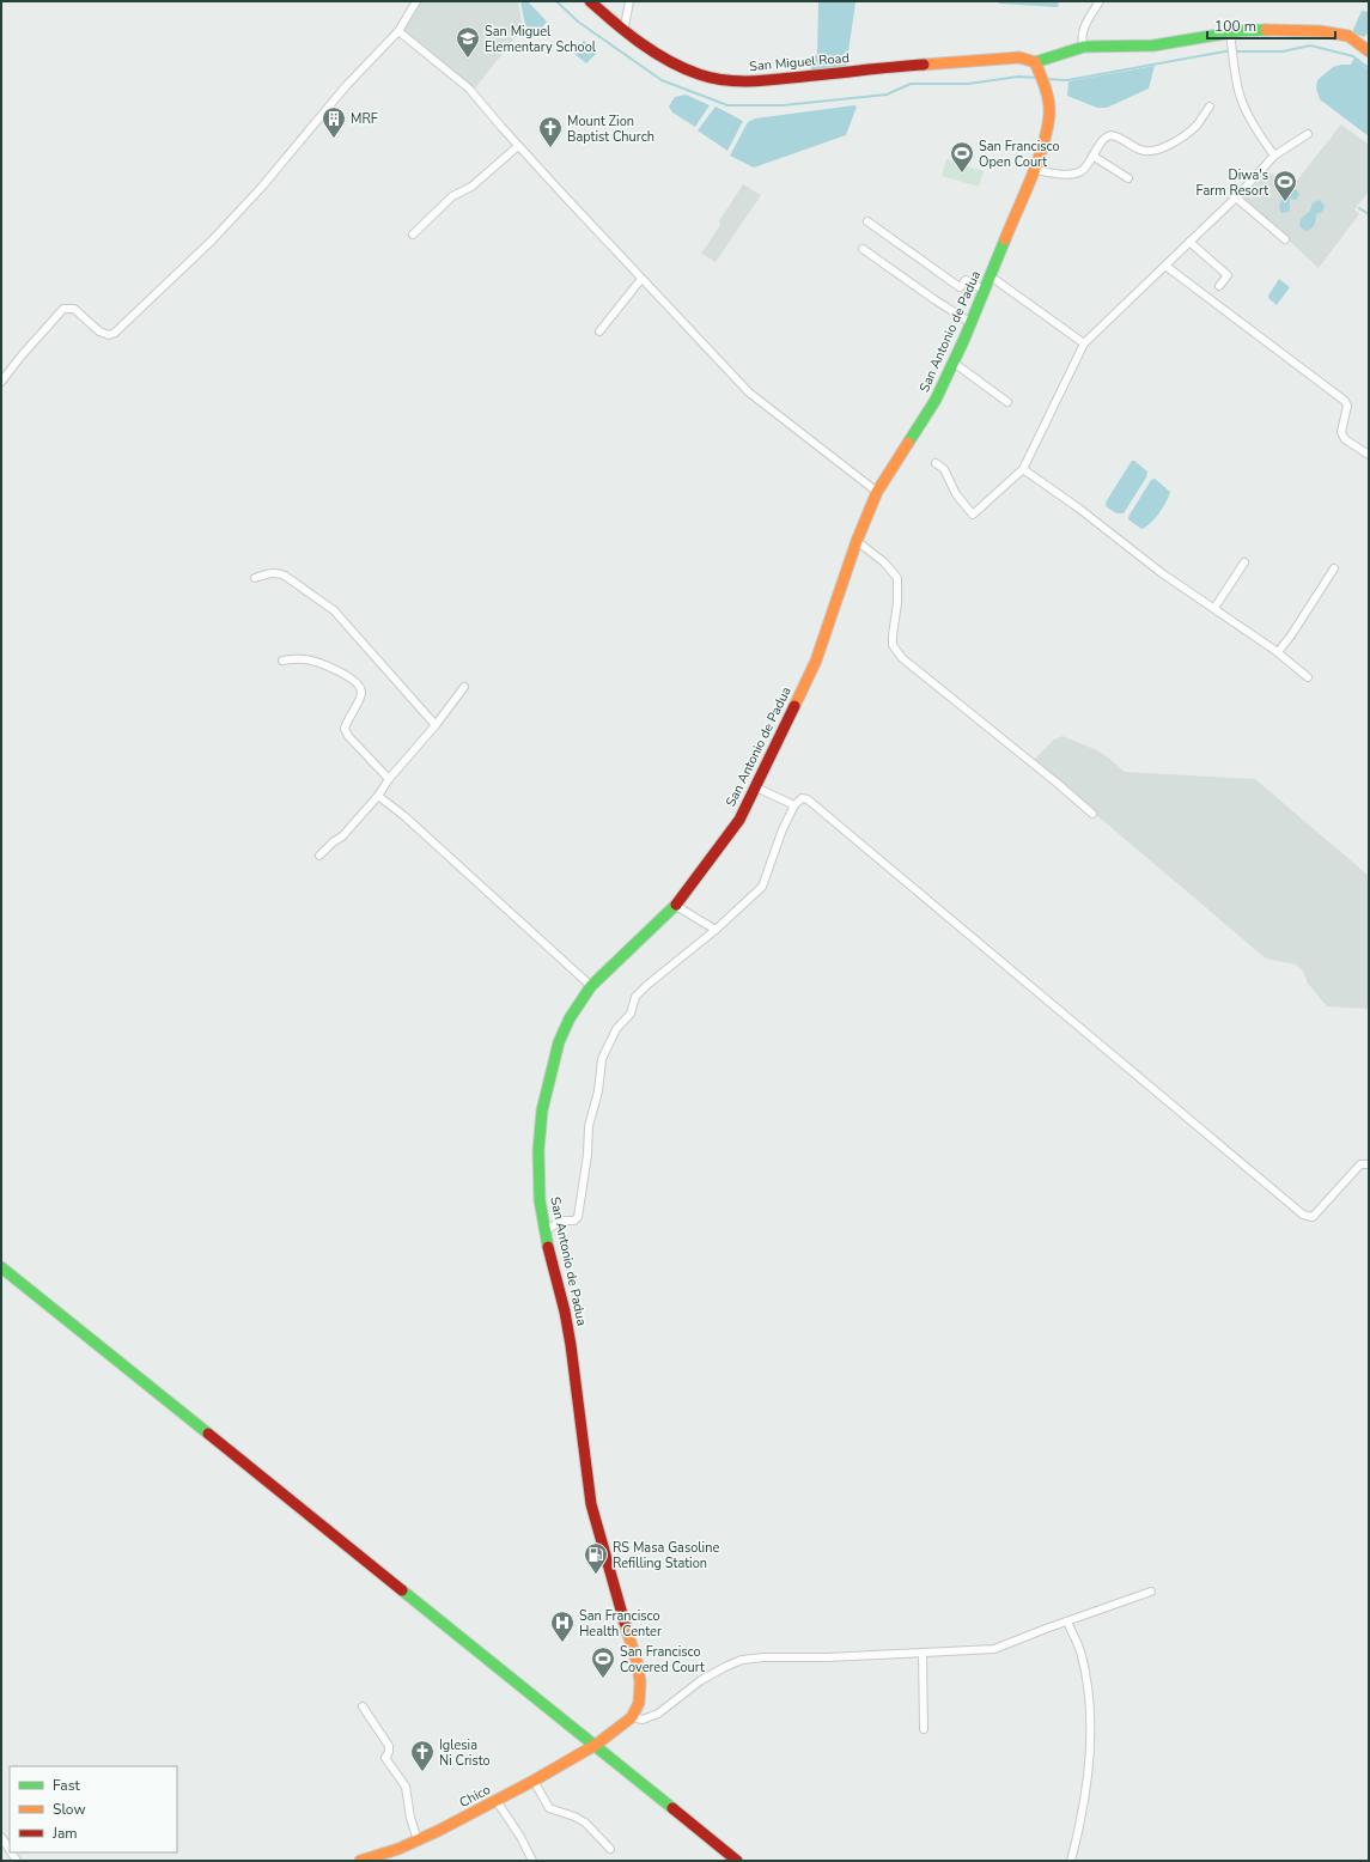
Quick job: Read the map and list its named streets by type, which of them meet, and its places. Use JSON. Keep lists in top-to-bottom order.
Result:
{
  "streets": {
    "street": ["San Miguel Road", "San Antonio de Padua", "Chico"]
  },
  "crossings": [
    ["San Miguel Road", "San Antonio de Padua"]
  ],
  "places": {
    "school or university": ["San Miguel Elementary School"],
    "building": ["MRF"],
    "church": ["Mount Zion Baptist Church", "Iglesia Ni Cristo"],
    "sports": ["San Francisco Open Court", "Diwa's Farm Resort", "San Francisco Covered Court"],
    "fuel station": ["RS Masa Gasoline Refilling Station"],
    "hospital": ["San Francisco Health Center"]
  },
  "legend": ["Fast", "Slow", "Jam"],
  "scale_bar": "100 m"
}
